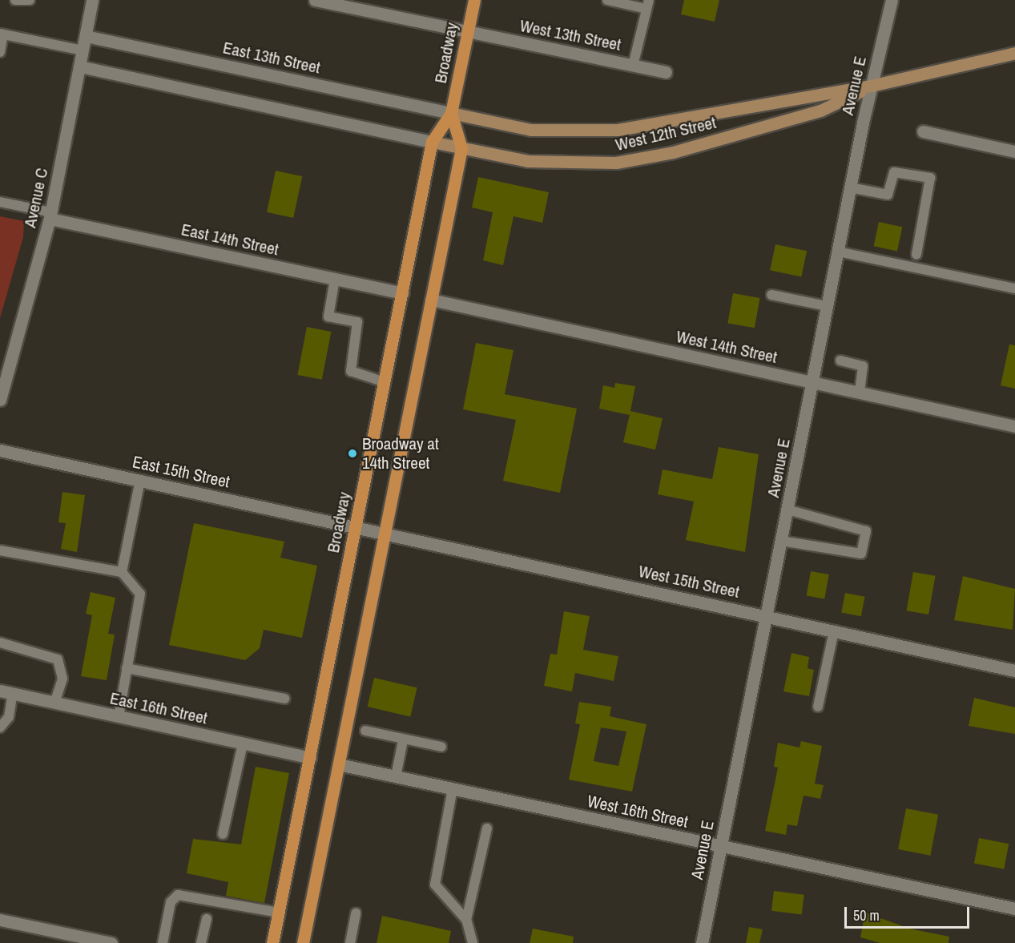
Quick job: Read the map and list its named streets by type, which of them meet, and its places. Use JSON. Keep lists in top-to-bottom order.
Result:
{
  "streets": {
    "main road": ["Broadway"],
    "street": [
      "West 13th Street",
      "East 13th Street",
      "Avenue E",
      "West 12th Street",
      "Avenue C",
      "East 14th Street",
      "West 14th Street",
      "East 15th Street",
      "West 15th Street",
      "East 16th Street",
      "West 16th Street"
    ]
  },
  "crossings": [
    ["West 13th Street", "Broadway"],
    ["Broadway", "East 13th Street"],
    ["Broadway", "West 12th Street"],
    ["Broadway", "East 14th Street"],
    ["Broadway", "West 14th Street"],
    ["Broadway", "East 15th Street"],
    ["Broadway", "West 15th Street"],
    ["Broadway", "East 16th Street"],
    ["Broadway", "West 16th Street"],
    ["East 13th Street", "West 12th Street"],
    ["East 13th Street", "Avenue C"],
    ["Avenue E", "West 12th Street"],
    ["Avenue E", "West 14th Street"],
    ["Avenue E", "West 15th Street"],
    ["Avenue E", "West 16th Street"],
    ["Avenue C", "East 14th Street"],
    ["East 15th Street", "West 15th Street"]
  ],
  "places": ["Broadway at 14th Street"],
  "scale_bar": "50 m"
}
